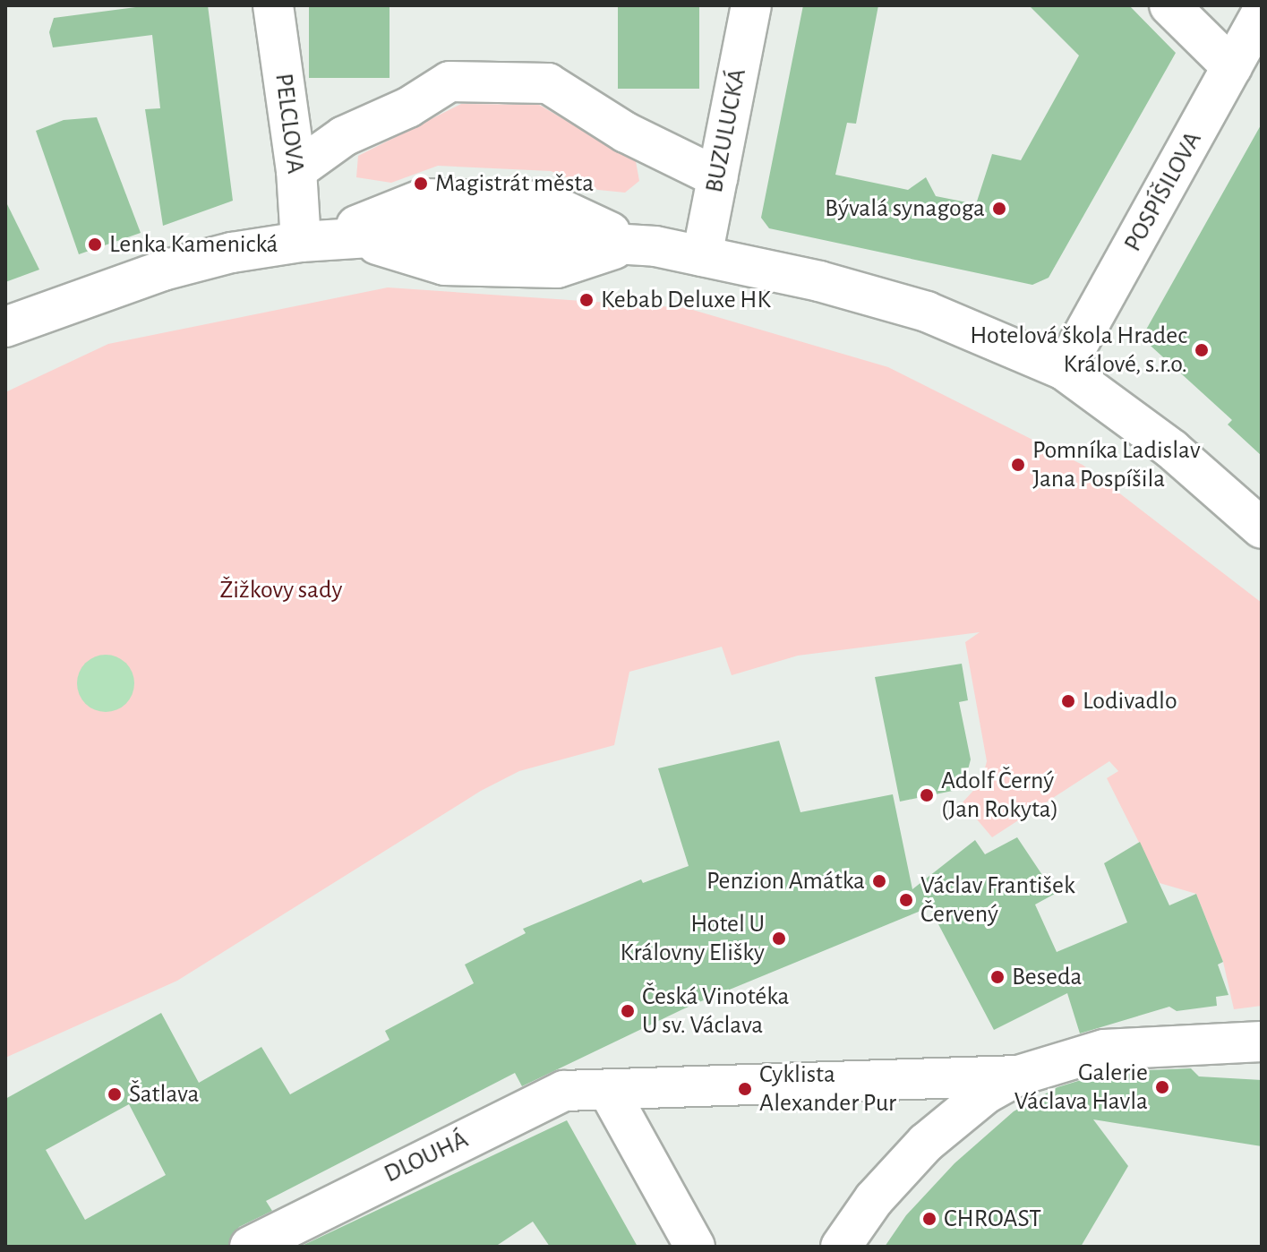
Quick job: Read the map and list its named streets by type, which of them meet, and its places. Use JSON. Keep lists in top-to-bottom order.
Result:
{
  "streets": {
    "street": [
      "PELCLOVA",
      "BUZULUCKÁ",
      "POSPÍŠILOVA",
      "DLOUHÁ"
    ]
  },
  "parks": ["Žižkovy sady"],
  "places": [
    "Magistrát města",
    "Bývalá synagoga",
    "Lenka Kamenická",
    "Kebab Deluxe HK",
    "Hotelová škola Hradec Králové, s.r.o.",
    "Pomníka Ladislav Jana Pospíšila",
    "Lodivadlo",
    "Adolf Černý (Jan Rokyta)",
    "Penzion Amátka",
    "Václav František Červený",
    "Hotel U Královny Elišky",
    "Beseda",
    "Česká Vinotéka U sv. Václava",
    "Galerie Václava Havla",
    "Cyklista Alexander Pur",
    "Šatlava",
    "CHROAST"
  ]
}
